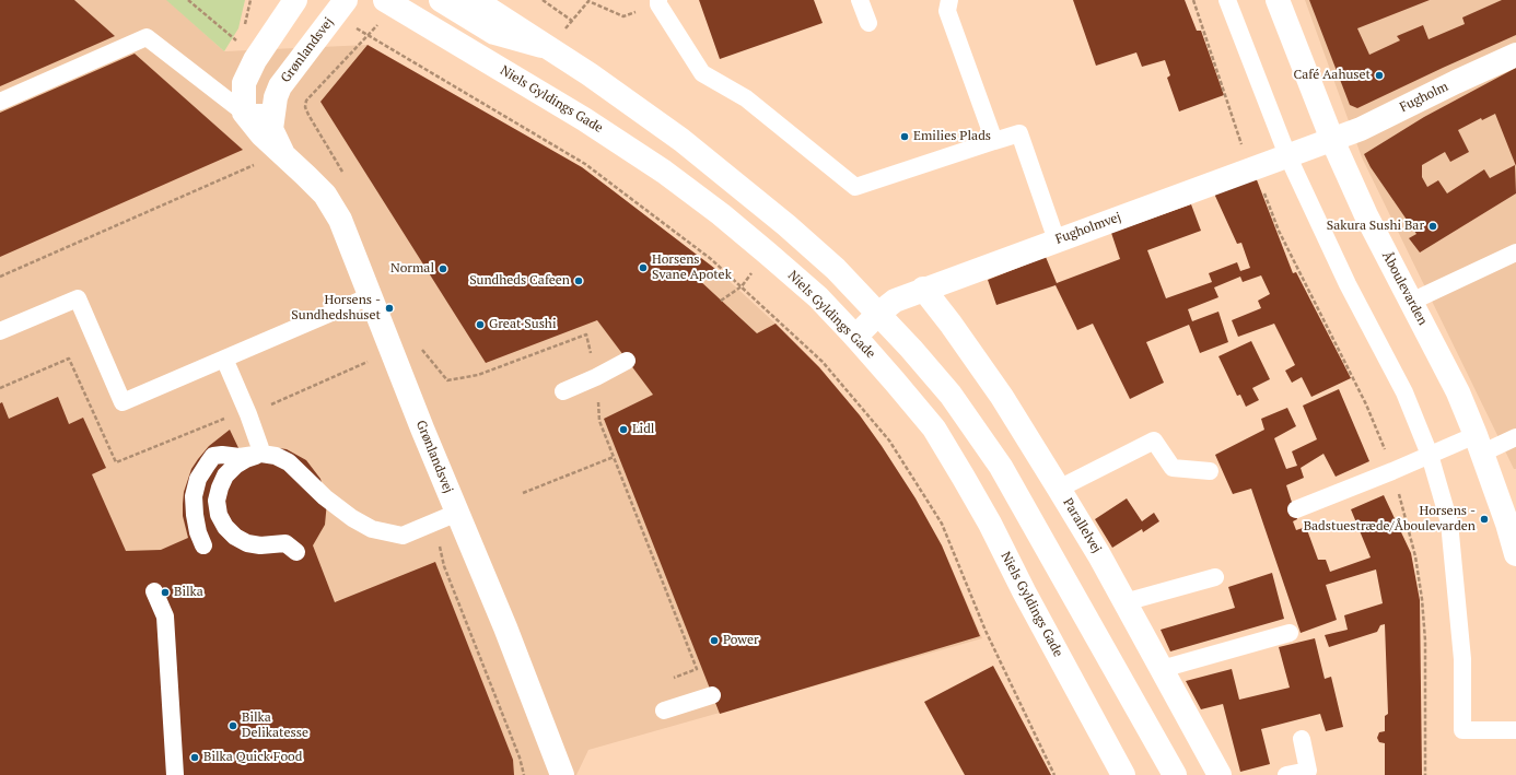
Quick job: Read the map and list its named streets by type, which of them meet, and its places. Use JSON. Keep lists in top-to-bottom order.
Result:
{
  "streets": {
    "street": [
      "Grønlandsvej",
      "Fugholm",
      "Niels Gyldings Gade",
      "Fugholmvej",
      "Åboulevarden",
      "Parallelvej"
    ]
  },
  "crossings": [
    ["Fugholm", "Fugholmvej"],
    ["Fugholm", "Åboulevarden"],
    ["Niels Gyldings Gade", "Fugholmvej"],
    ["Fugholmvej", "Åboulevarden"],
    ["Fugholmvej", "Parallelvej"]
  ],
  "places": [
    "Café Aahuset",
    "Emilies Plads",
    "Sakura Sushi Bar",
    "Horsens Svane Apotek",
    "Normal",
    "Sundheds Cafeen",
    "Horsens - Sundhedshuset",
    "Great Sushi",
    "Lidl",
    "Horsens - Badstuestræde/Åboulevarden",
    "Bilka",
    "Power",
    "Bilka Delikatesse",
    "Bilka Quick Food"
  ]
}
